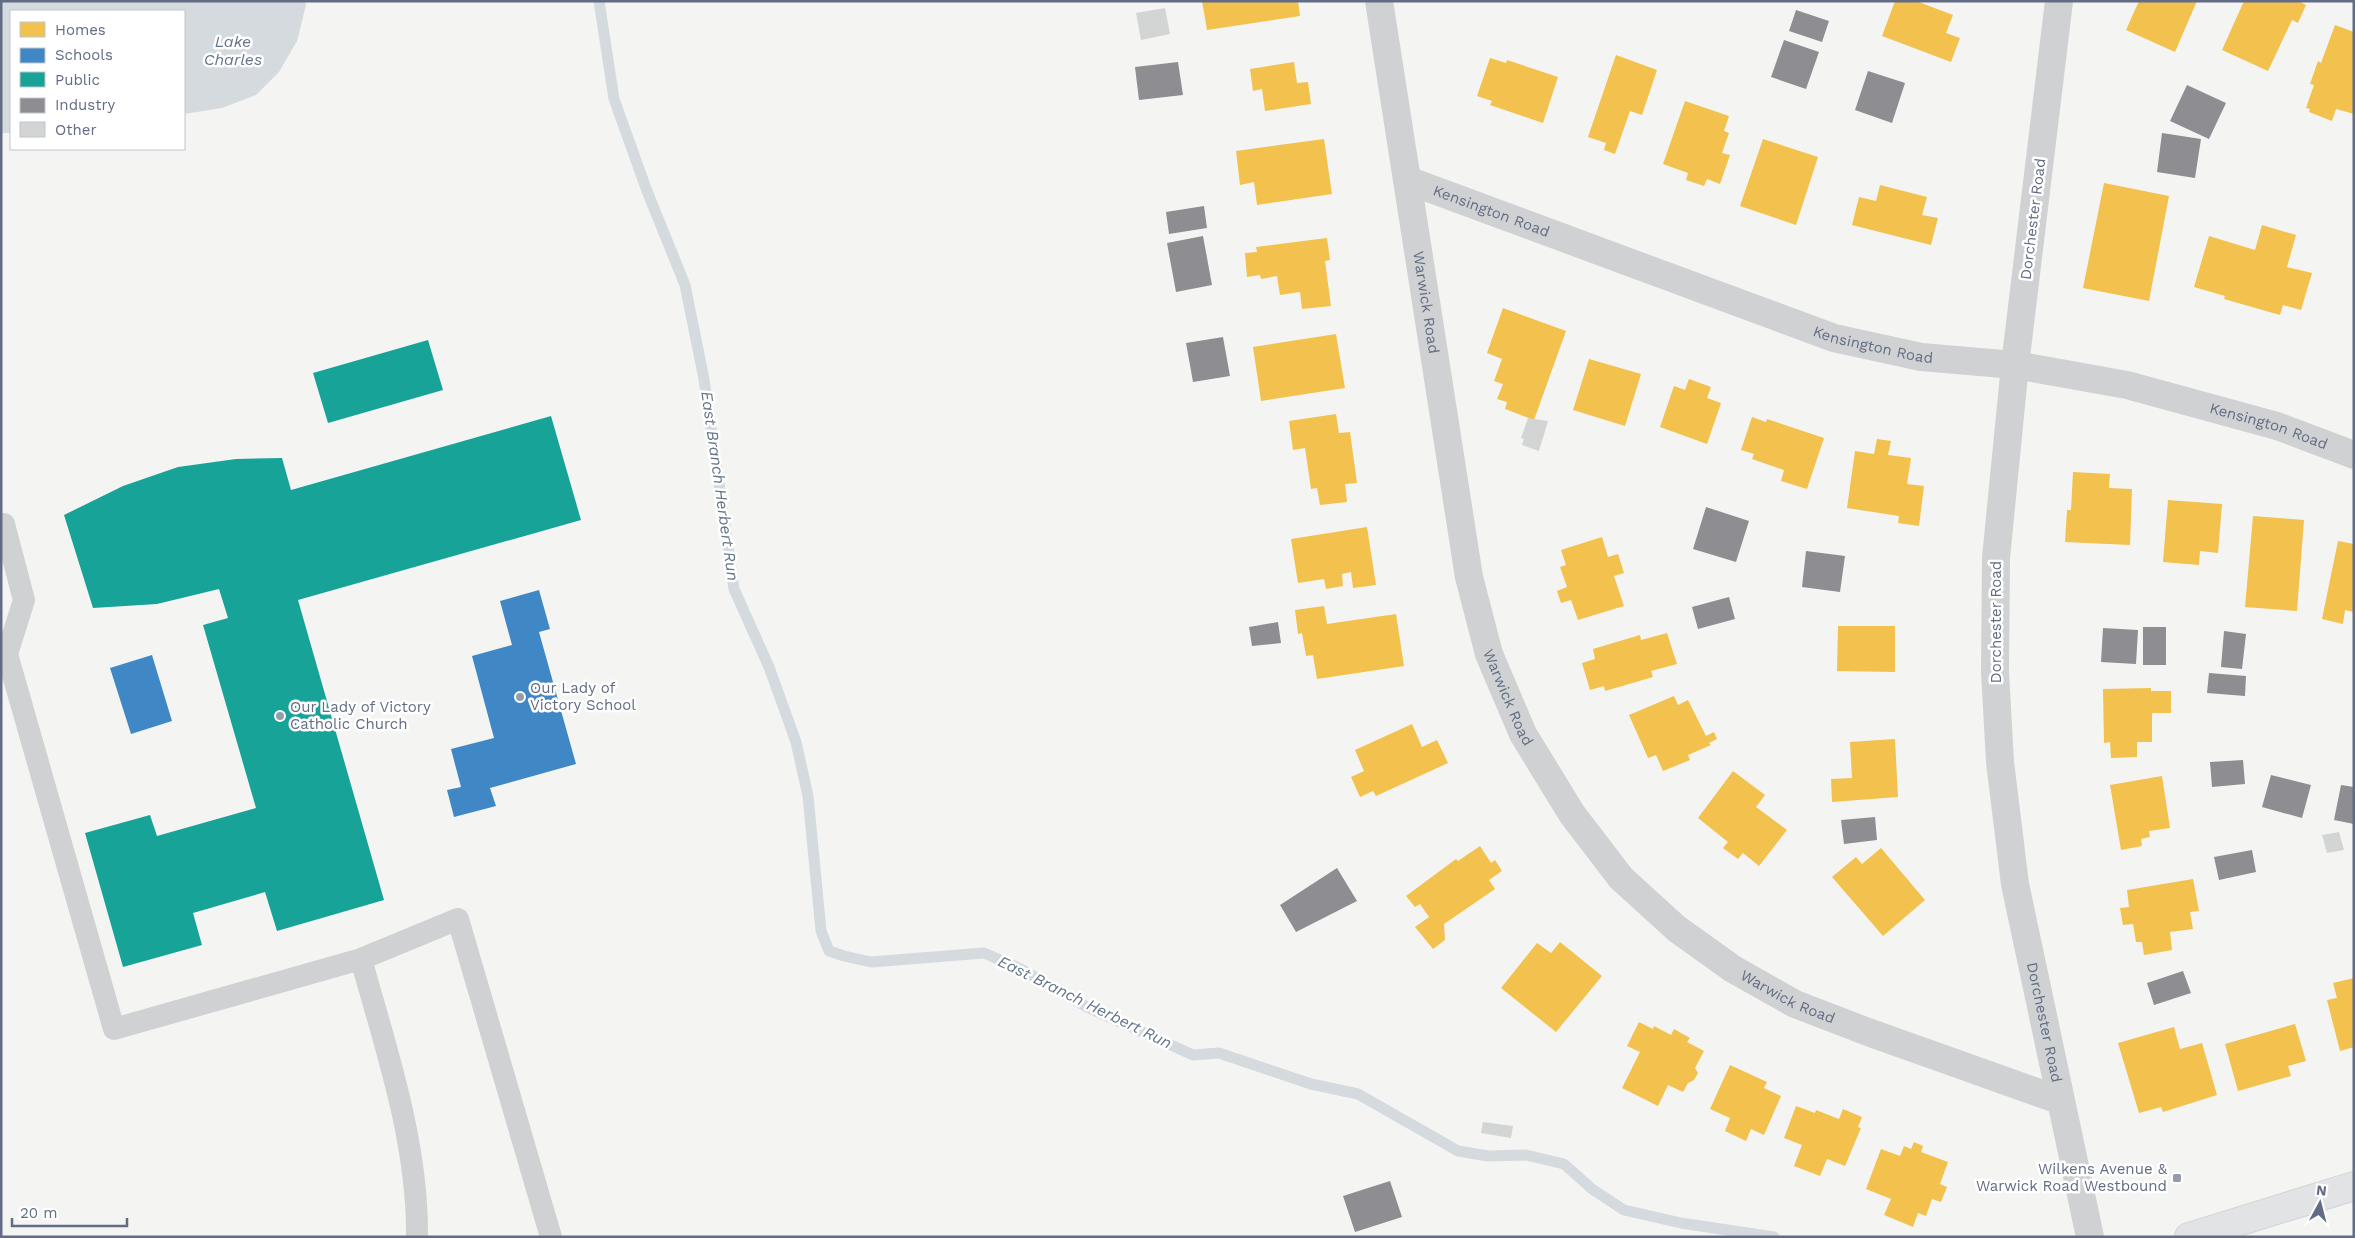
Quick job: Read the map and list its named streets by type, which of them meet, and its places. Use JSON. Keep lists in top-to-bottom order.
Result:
{
  "streets": {
    "street": ["Kensington Road", "Dorchester Road", "Warwick Road"]
  },
  "crossings": [
    ["Kensington Road", "Dorchester Road"],
    ["Kensington Road", "Warwick Road"],
    ["Dorchester Road", "Warwick Road"]
  ],
  "water": ["Lake Charles", "East Branch Herbert Run"],
  "places": {
    "other": ["Our Lady of Victory School", "Our Lady of Victory Catholic Church"],
    "transit": ["Wilkens Avenue & Warwick Road Westbound"]
  },
  "legend": [
    "Homes",
    "Schools",
    "Public",
    "Industry",
    "Other"
  ],
  "scale_bar": "20 m",
  "north": "top"
}
